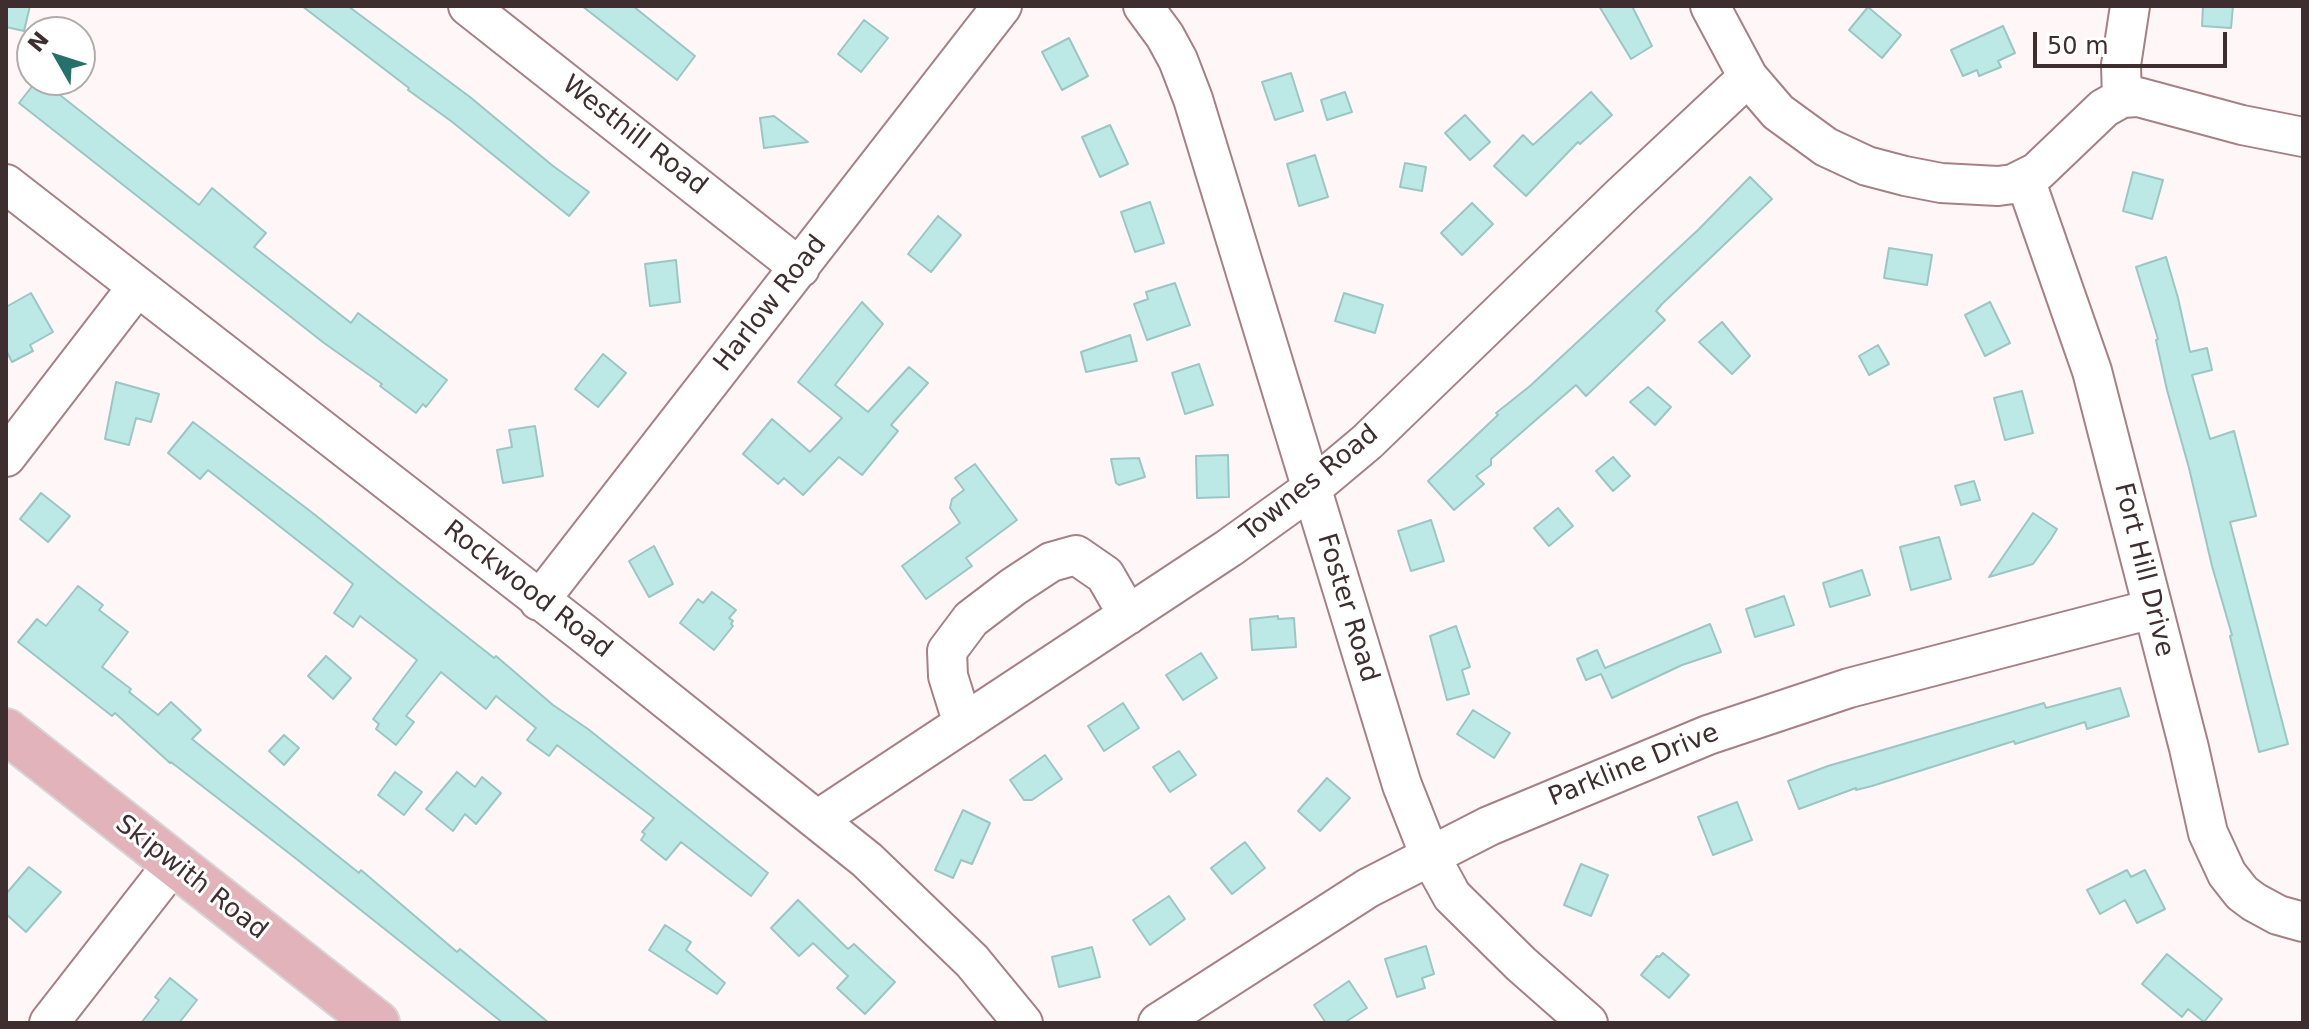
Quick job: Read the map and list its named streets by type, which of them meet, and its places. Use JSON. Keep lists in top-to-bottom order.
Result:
{
  "streets": {
    "main road": ["Skipwith Road"],
    "street": [
      "Westhill Road",
      "Harlow Road",
      "Townes Road",
      "Fort Hill Drive",
      "Rockwood Road",
      "Foster Road",
      "Parkline Drive"
    ]
  },
  "crossings": [
    ["Westhill Road", "Harlow Road"],
    ["Harlow Road", "Rockwood Road"],
    ["Townes Road", "Rockwood Road"],
    ["Townes Road", "Foster Road"],
    ["Fort Hill Drive", "Parkline Drive"],
    ["Foster Road", "Parkline Drive"]
  ],
  "scale_bar": "50 m",
  "north": "top left"
}
